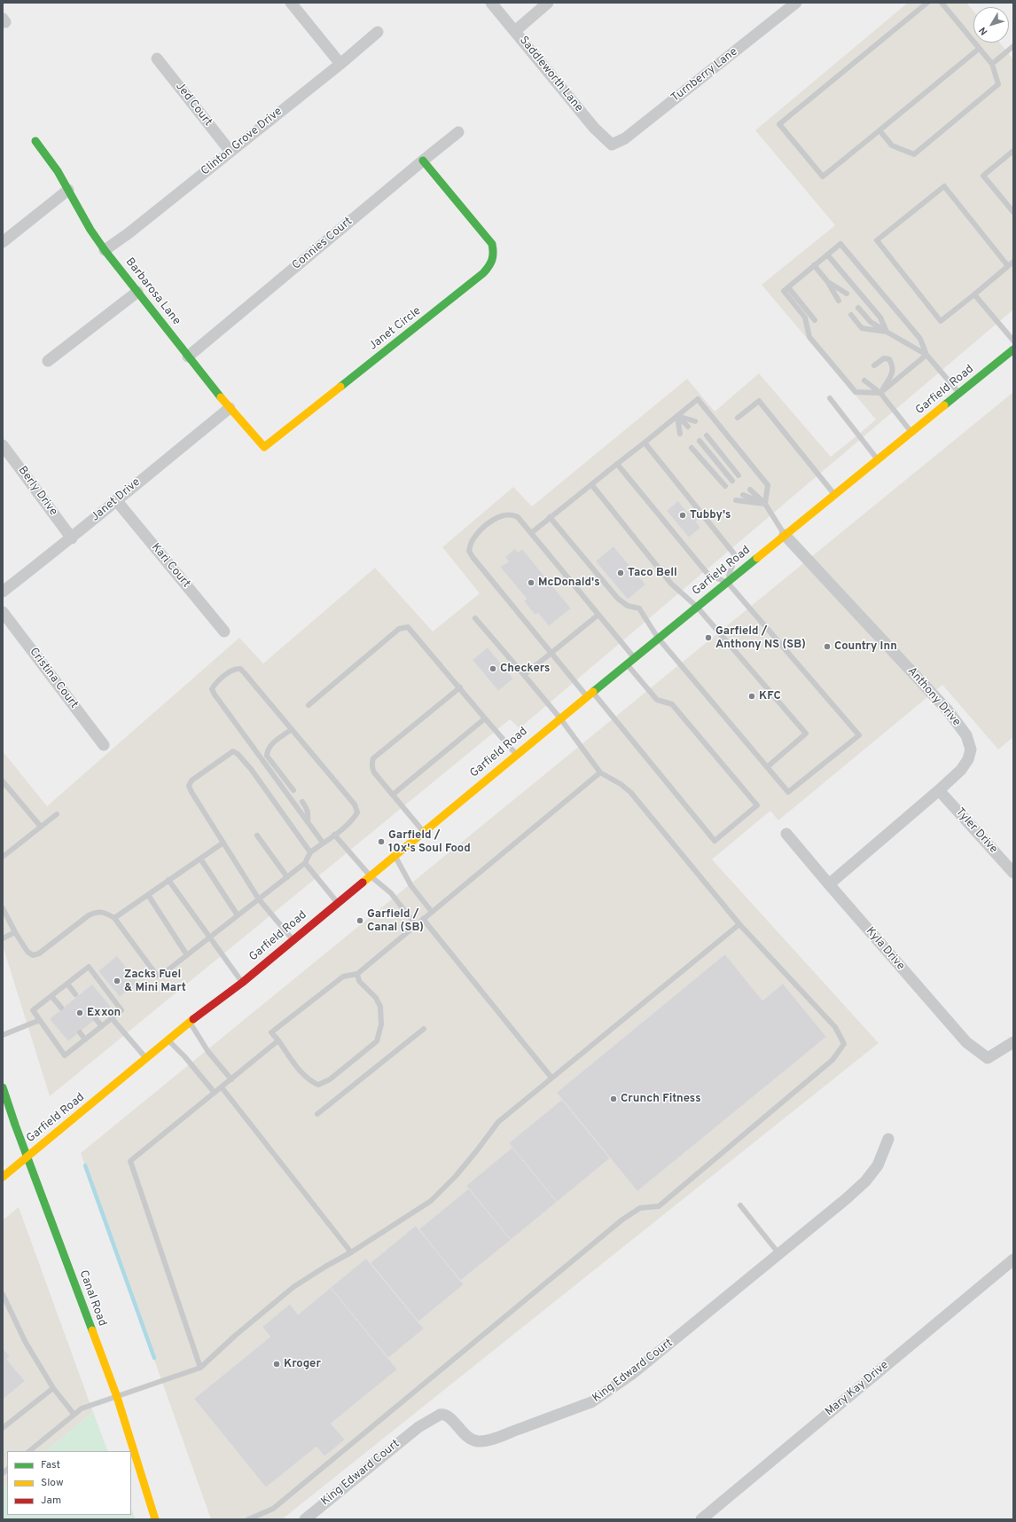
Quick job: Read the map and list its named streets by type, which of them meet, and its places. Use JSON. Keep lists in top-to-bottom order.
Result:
{
  "streets": {
    "main road": [
      "Barbarosa Lane",
      "Janet Circle",
      "Garfield Road",
      "Canal Road"
    ],
    "street": [
      "Saddleworth Lane",
      "Turnberry Lane",
      "Jed Court",
      "Clinton Grove Drive",
      "Connies Court",
      "Berly Drive",
      "Janet Drive",
      "Kari Court",
      "Cristina Court",
      "Anthony Drive",
      "Tyler Drive",
      "Kyla Drive",
      "King Edward Court",
      "Mary Kay Drive"
    ]
  },
  "crossings": [
    ["Saddleworth Lane", "Turnberry Lane"],
    ["Jed Court", "Clinton Grove Drive"],
    ["Clinton Grove Drive", "Barbarosa Lane"],
    ["Connies Court", "Barbarosa Lane"],
    ["Connies Court", "Janet Circle"],
    ["Barbarosa Lane", "Janet Circle"],
    ["Barbarosa Lane", "Janet Drive"],
    ["Garfield Road", "Anthony Drive"],
    ["Garfield Road", "Canal Road"],
    ["Berly Drive", "Janet Drive"],
    ["Janet Drive", "Kari Court"],
    ["Anthony Drive", "Tyler Drive"],
    ["Anthony Drive", "Kyla Drive"]
  ],
  "places": [
    "Tubby's",
    "Taco Bell",
    "McDonald's",
    "Garfield / Anthony NS (SB)",
    "Country Inn",
    "Checkers",
    "KFC",
    "Garfield / 10x's Soul Food",
    "Garfield / Canal (SB)",
    "Zacks Fuel & Mini Mart",
    "Exxon",
    "Crunch Fitness",
    "Kroger"
  ],
  "legend": ["Fast", "Slow", "Jam"],
  "north": "bottom left"
}
